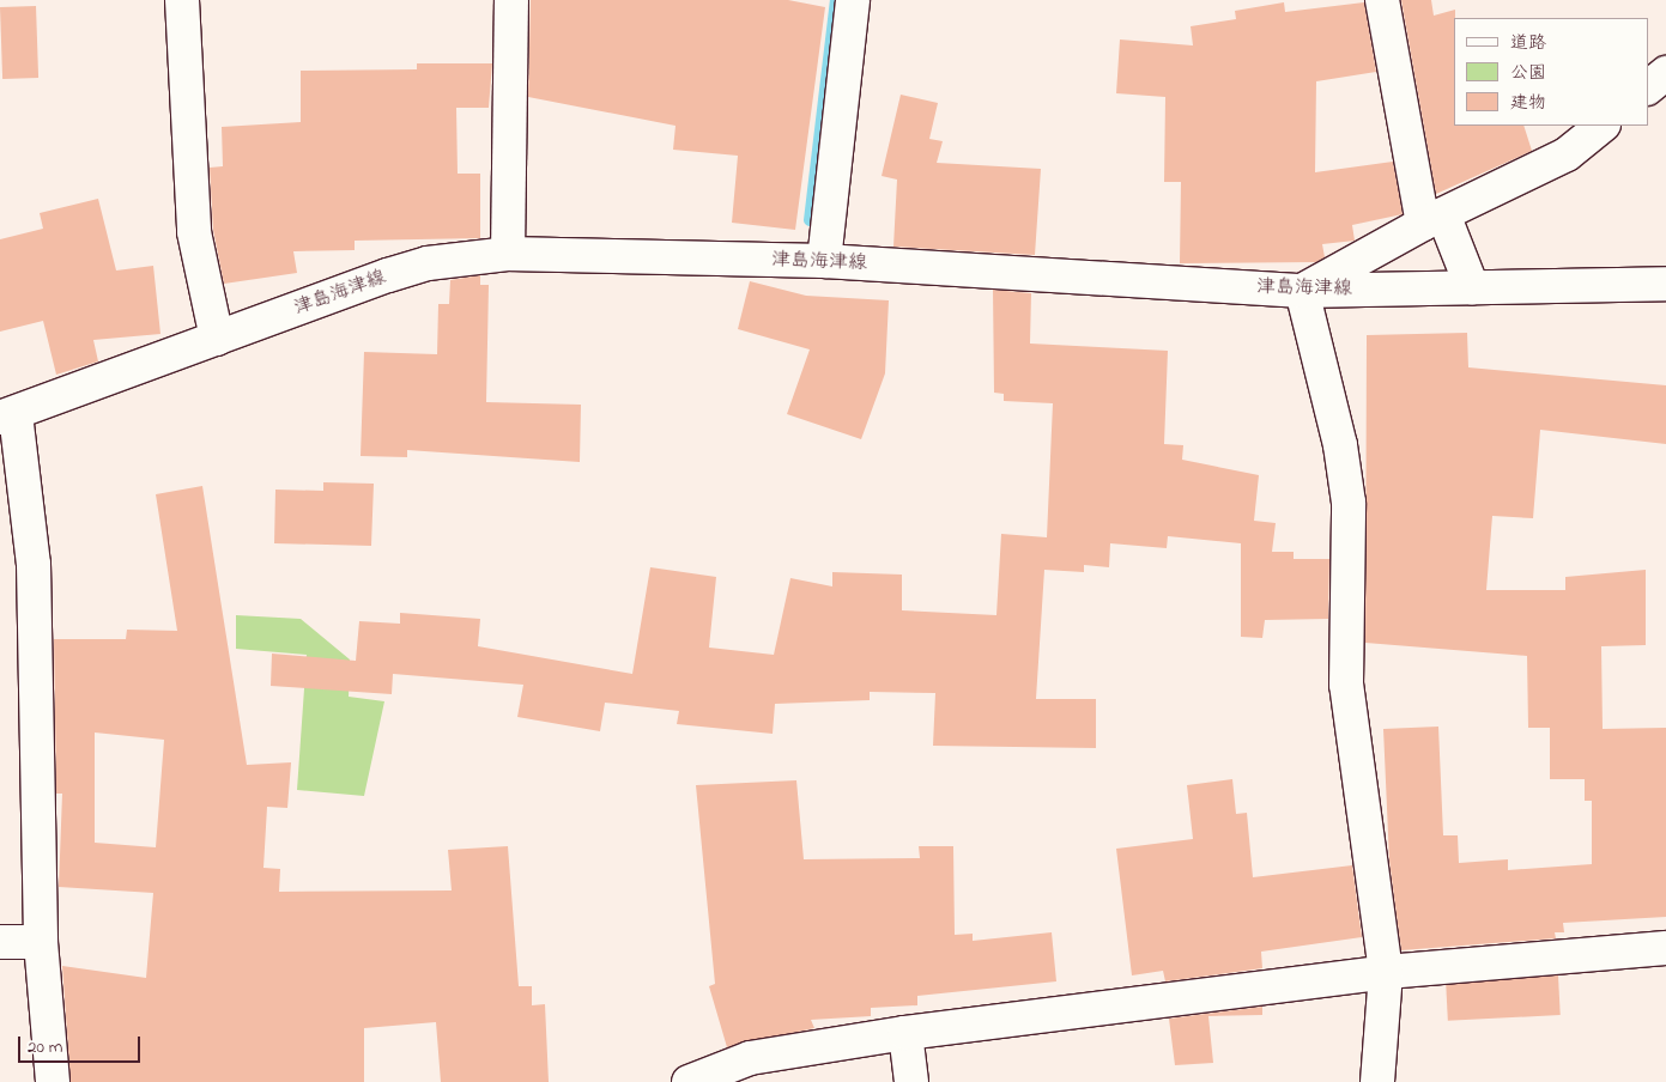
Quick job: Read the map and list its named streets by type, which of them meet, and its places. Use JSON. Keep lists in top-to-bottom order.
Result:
{
  "streets": {
    "street": ["津島海津線"]
  },
  "legend": ["道路", "公園", "建物"],
  "scale_bar": "20 m"
}
